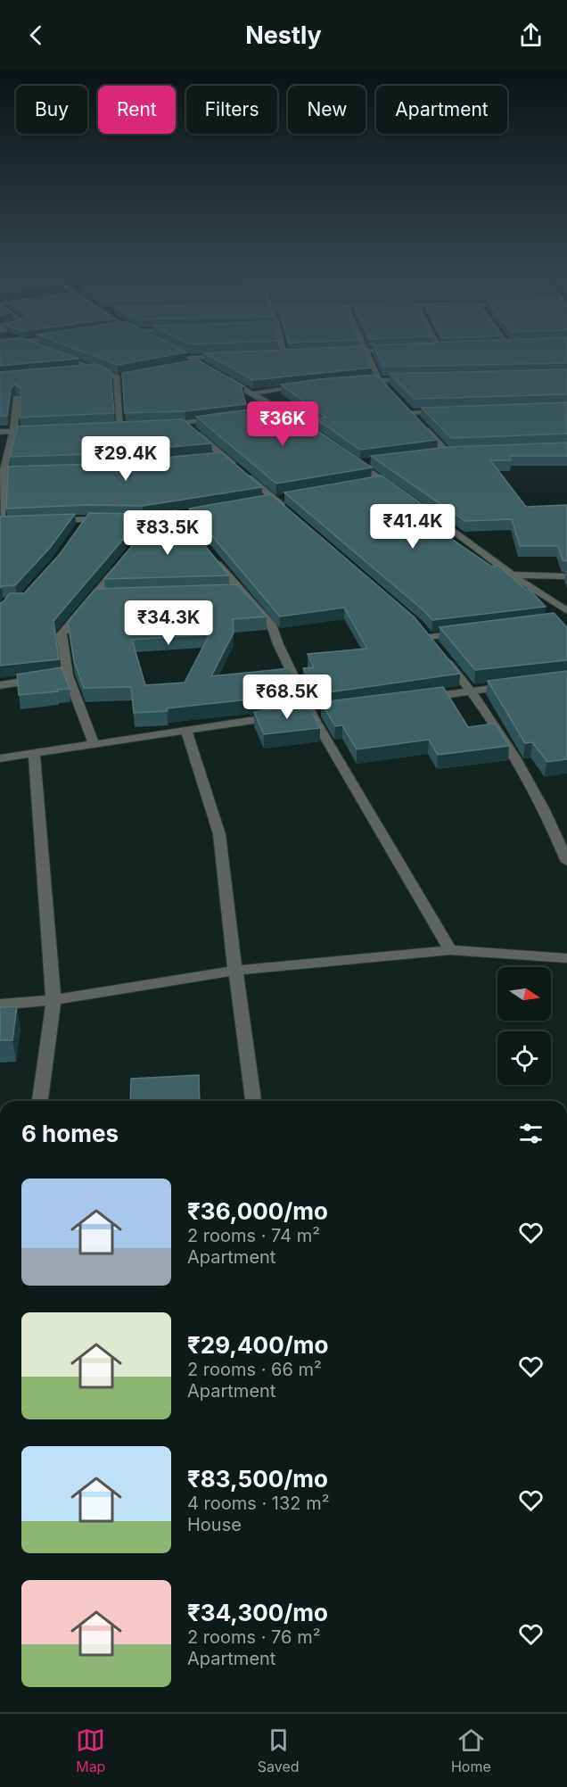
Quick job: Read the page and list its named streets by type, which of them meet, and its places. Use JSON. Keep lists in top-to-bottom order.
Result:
{
  "north": "right",
  "page": {
    "header": "Nestly",
    "chip": [
      "Buy",
      "Rent",
      "Filters",
      "New",
      "Apartment"
    ],
    "price": [
      "₹36K",
      "₹29.4K",
      "₹41.4K",
      "₹83.5K",
      "₹34.3K",
      "₹68.5K"
    ],
    "heading": "6 homes",
    "list": [
      {
        "name": "₹36,000/mo",
        "note": "2 rooms · 74 m² · Apartment"
      },
      {
        "name": "₹29,400/mo",
        "note": "2 rooms · 66 m² · Apartment"
      },
      {
        "name": "₹83,500/mo",
        "note": "4 rooms · 132 m² · House"
      },
      {
        "name": "₹34,300/mo",
        "note": "2 rooms · 76 m² · Apartment"
      }
    ],
    "tabs": ["Map", "Saved", "Home"]
  }
}
